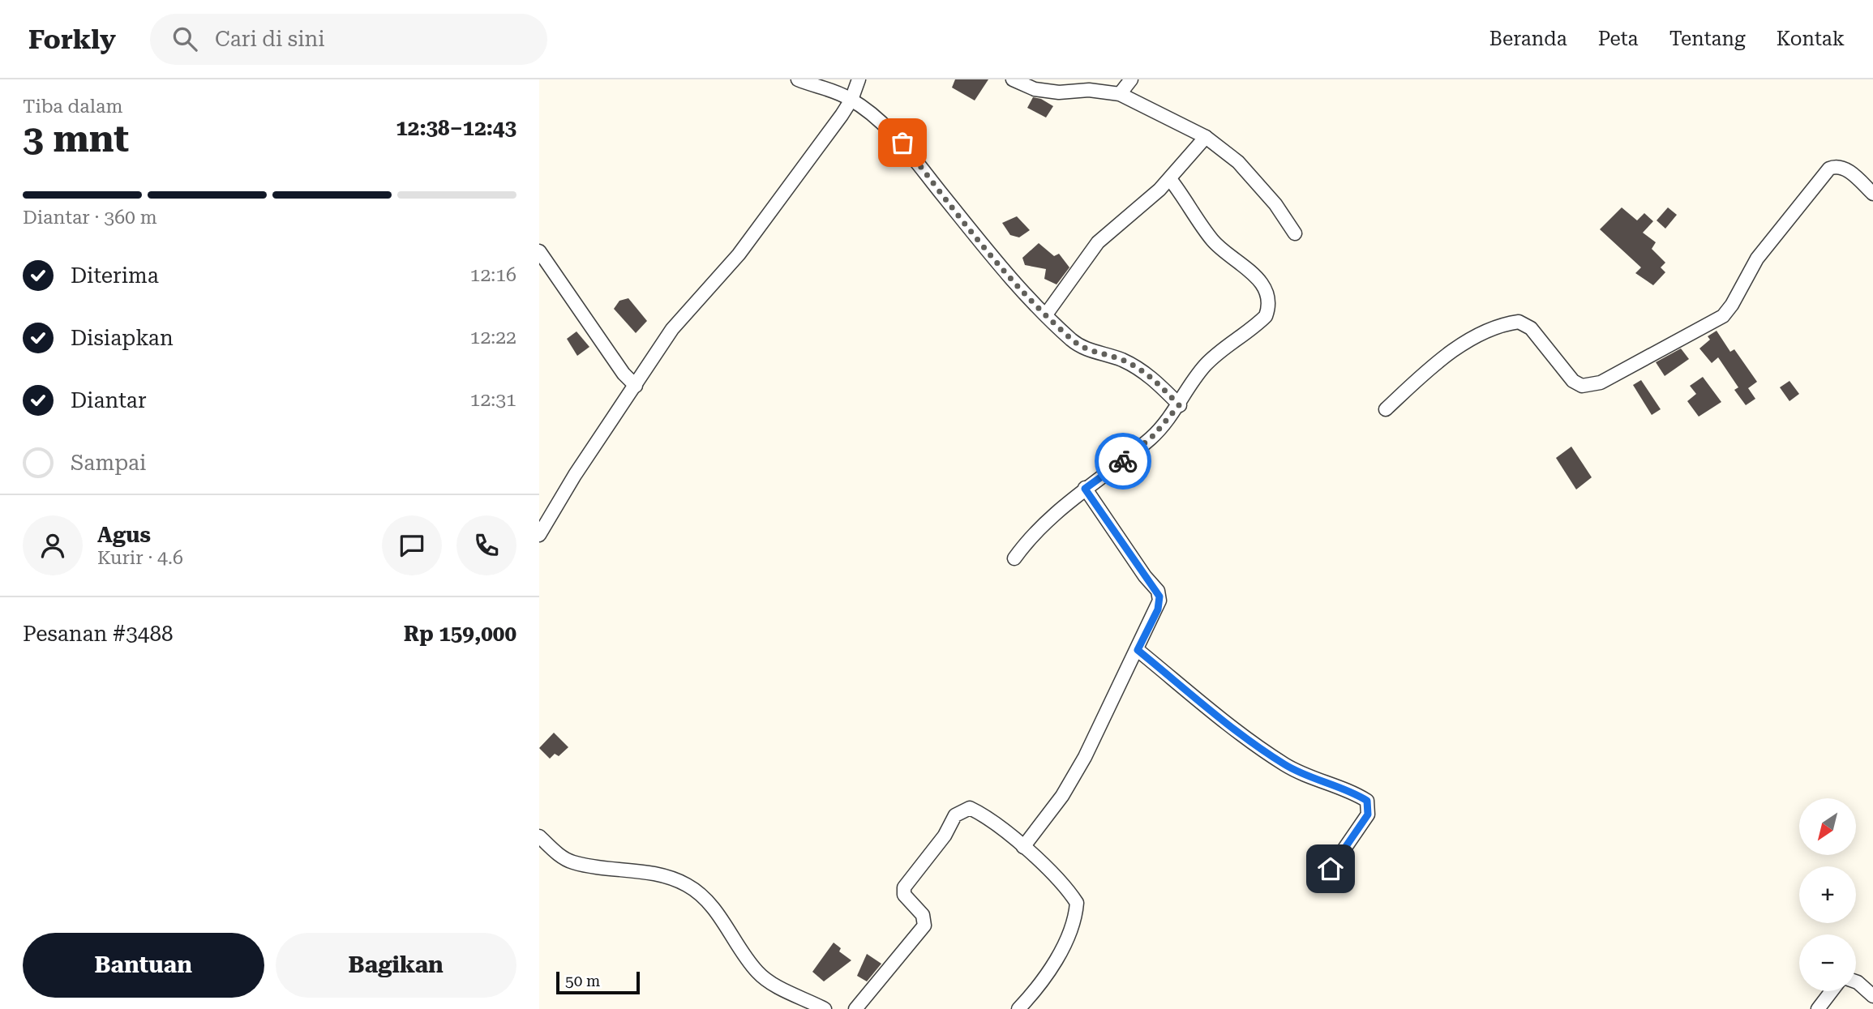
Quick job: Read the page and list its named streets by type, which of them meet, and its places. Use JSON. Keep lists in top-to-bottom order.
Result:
{
  "scale_bar": "50 m",
  "north": "bottom left",
  "page": {
    "header": "Forkly",
    "search": "Cari di sini",
    "nav": [
      "Beranda",
      "Peta",
      "Tentang",
      "Kontak"
    ],
    "heading": ["3 mnt", "Tiba dalam", "12:38–12:43"],
    "panel": [
      "Agus",
      "Kurir · 4.6",
      "Pesanan #3488",
      "Rp 159,000"
    ],
    "bar": "Diantar · 360 m",
    "list": [
      ["Diterima", "12:16"],
      ["Disiapkan", "12:22"],
      ["Diantar", "12:31"],
      "Sampai"
    ],
    "map_buttons": ["+", "−"],
    "buttons": ["Bantuan", "Bagikan"],
    "scale": "50 m"
  }
}
